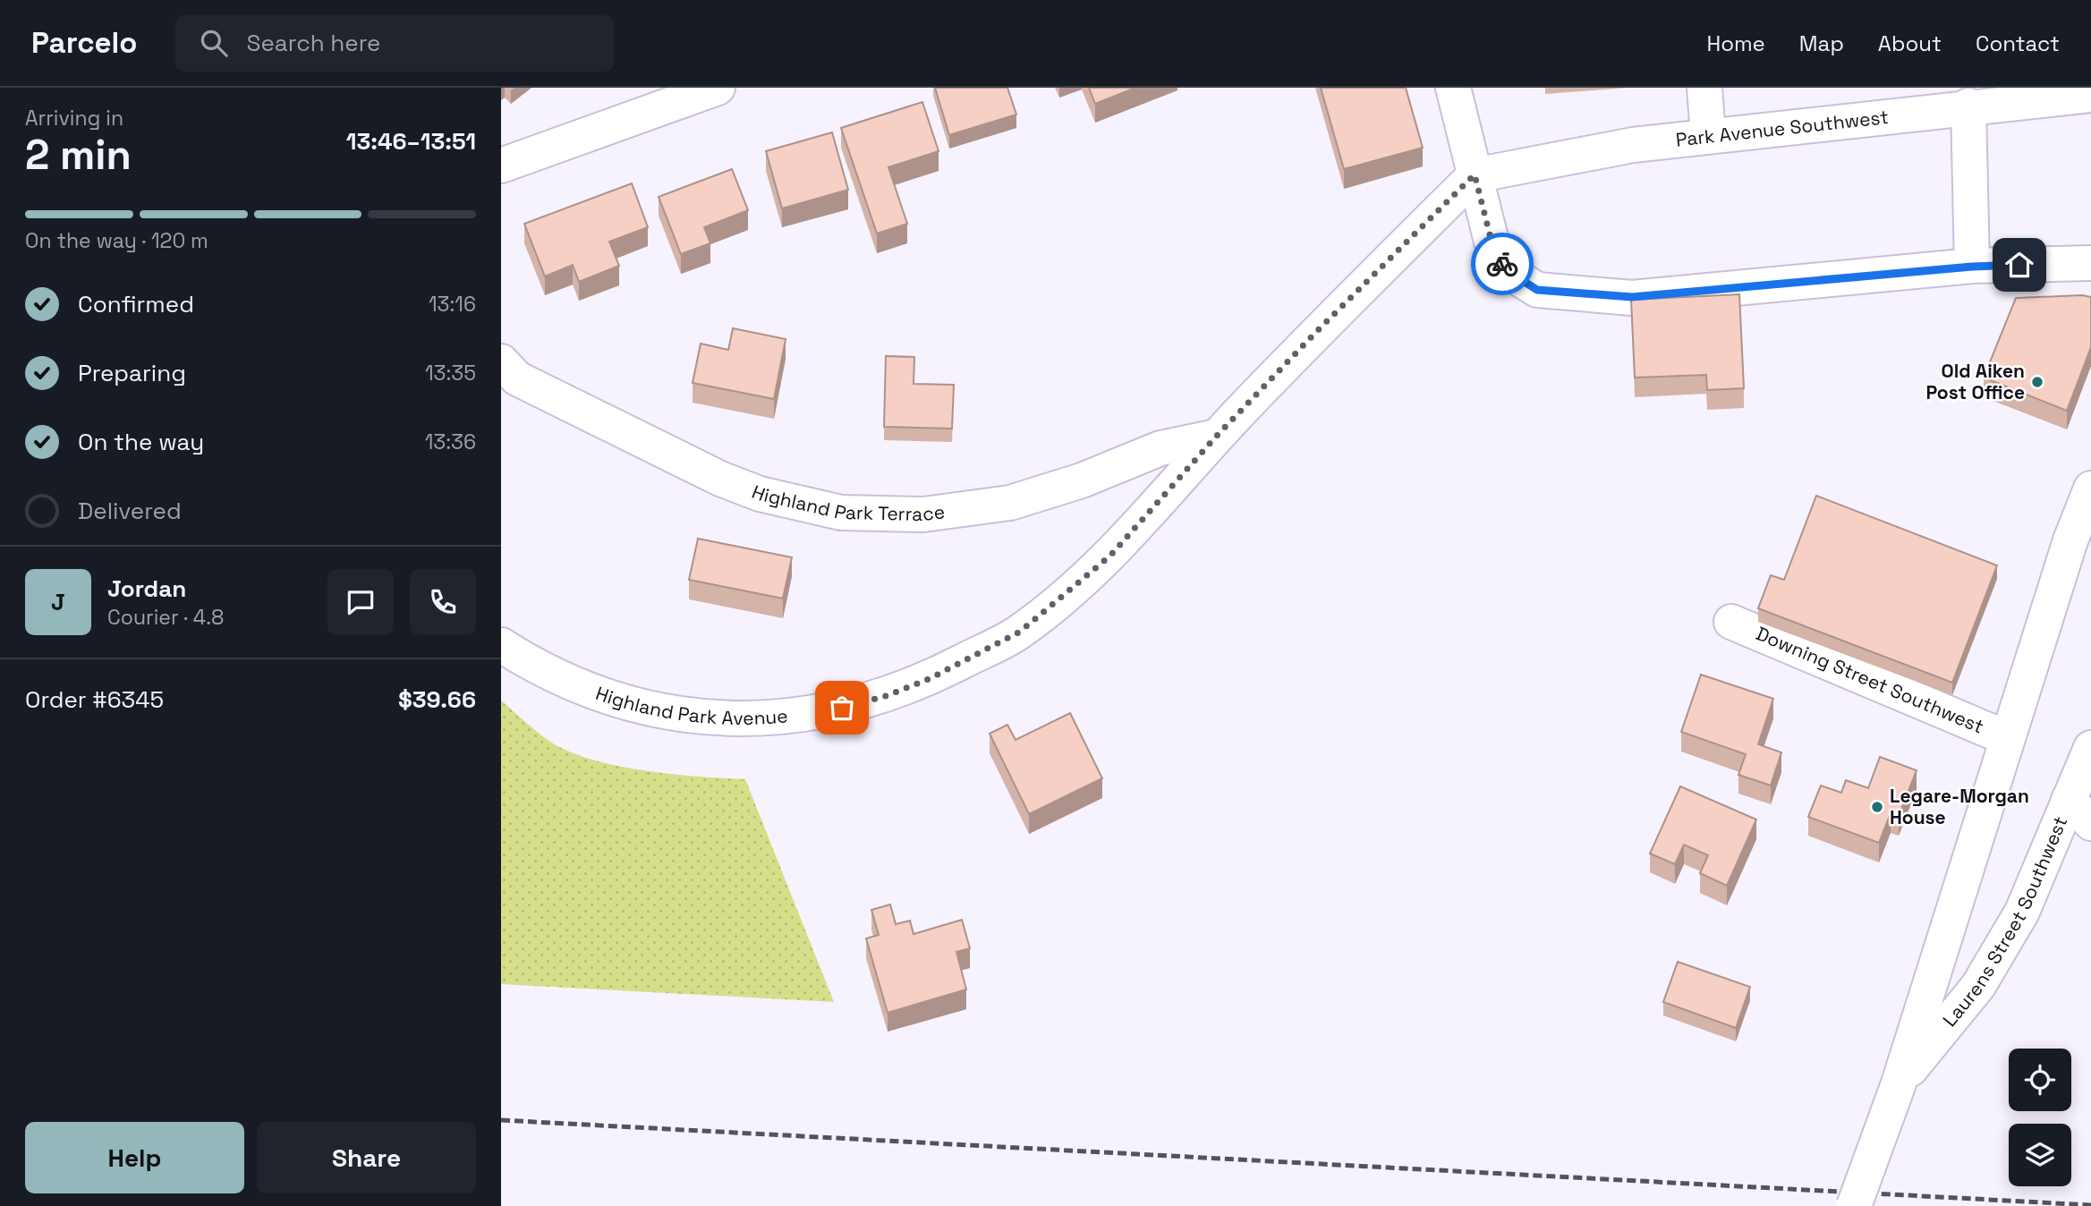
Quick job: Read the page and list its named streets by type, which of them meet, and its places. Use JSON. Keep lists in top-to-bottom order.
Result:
{
  "streets": {
    "street": [
      "Park Avenue Southwest",
      "Highland Park Terrace",
      "Downing Street Southwest",
      "Highland Park Avenue",
      "Laurens Street Southwest"
    ]
  },
  "crossings": [
    ["Park Avenue Southwest", "Highland Park Avenue"],
    ["Highland Park Terrace", "Highland Park Avenue"],
    ["Downing Street Southwest", "Laurens Street Southwest"]
  ],
  "places": ["Old Aiken Post Office", "Legare-Morgan House"],
  "page": {
    "header": "Parcelo",
    "search": "Search here",
    "nav": [
      "Home",
      "Map",
      "About",
      "Contact"
    ],
    "heading": ["2 min", "Arriving in", "13:46–13:51"],
    "panel": [
      "Jordan",
      "Courier · 4.8",
      "Order #6345",
      "$39.66"
    ],
    "bar": "On the way · 120 m",
    "list": [
      ["Confirmed", "13:16"],
      ["Preparing", "13:35"],
      ["On the way", "13:36"],
      "Delivered"
    ],
    "round": "J",
    "buttons": ["Help", "Share"]
  }
}
